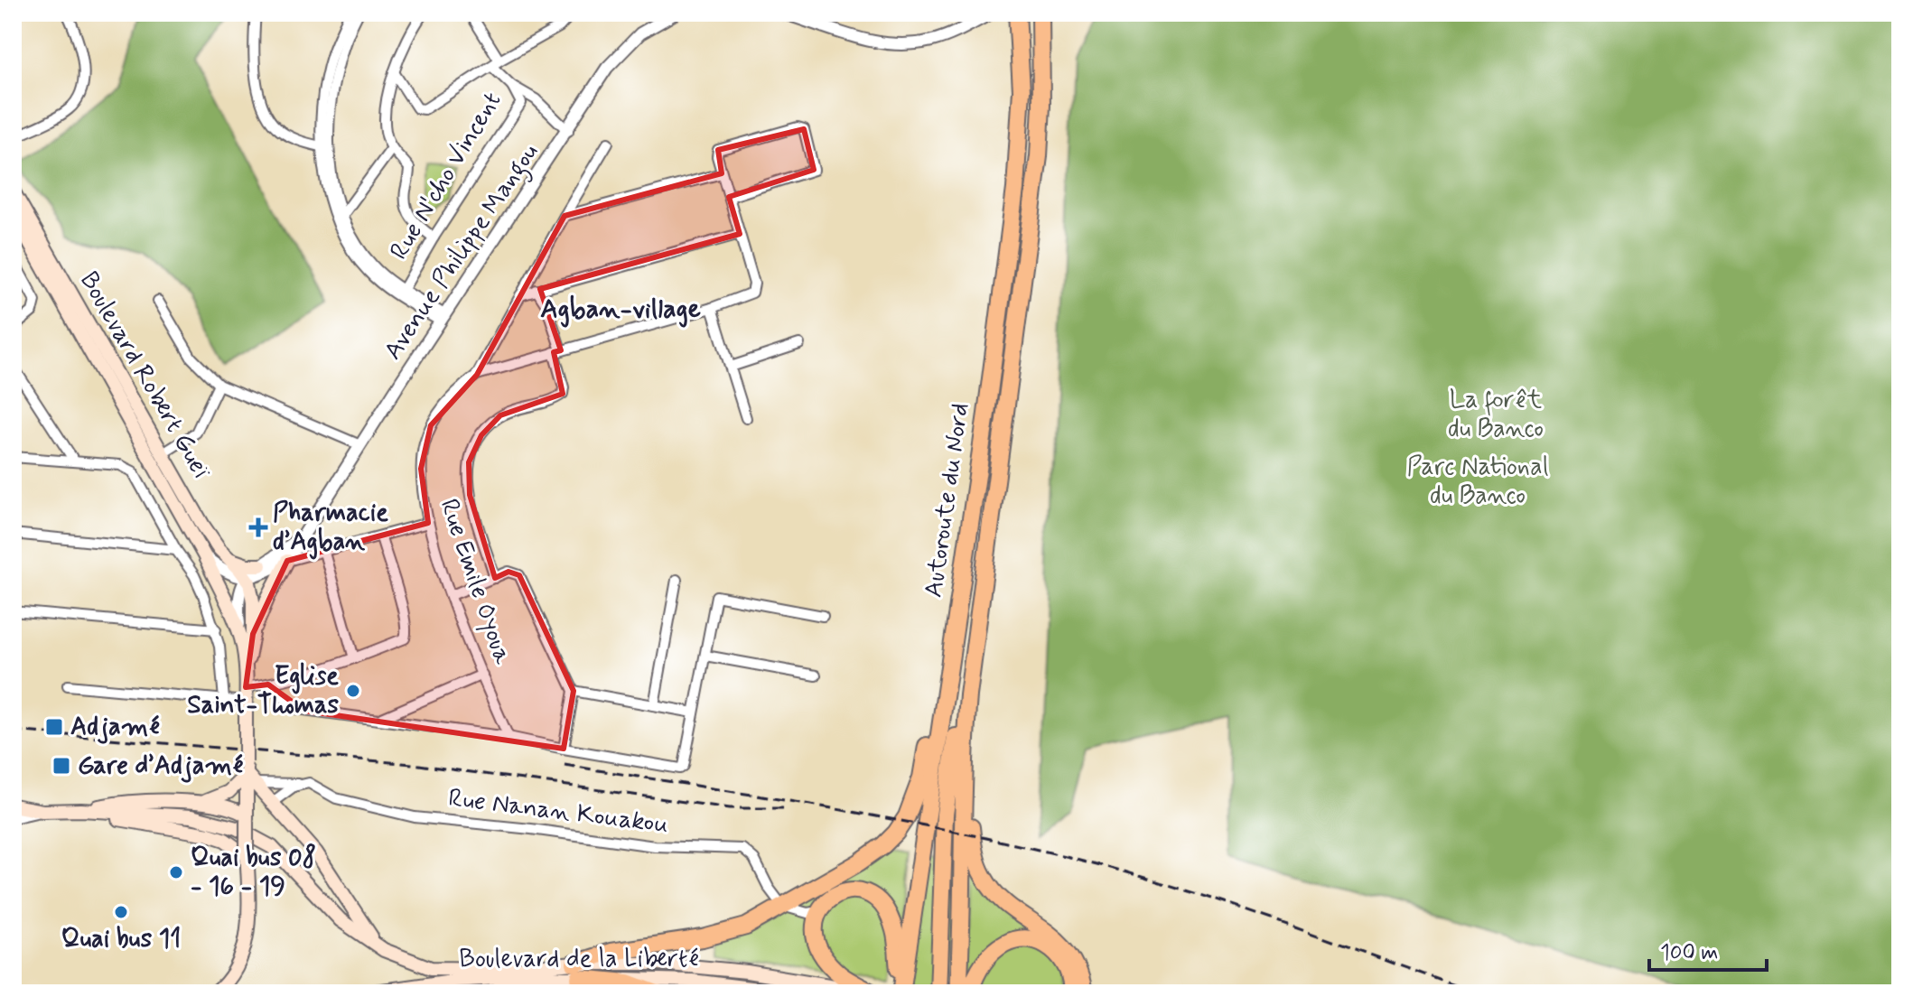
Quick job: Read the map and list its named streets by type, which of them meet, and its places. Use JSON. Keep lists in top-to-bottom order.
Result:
{
  "streets": {
    "highway": ["Autoroute du Nord"],
    "main road": ["Boulevard Robert Gueï", "Boulevard de la Liberté"],
    "street": [
      "Rue N'cho Vincent",
      "Avenue Philippe Mangou",
      "Rue Emile Oyoua",
      "Rue Nanan Kouakou"
    ]
  },
  "crossings": [
    ["Avenue Philippe Mangou", "Boulevard Robert Gueï"]
  ],
  "districts": ["Agban-village"],
  "parks": ["La forêt du Banco", "Parc National du Banco"],
  "places": {
    "health": ["Pharmacie d’Agban"],
    "other": ["Eglise Saint-Thomas", "Quai bus 08 - 16 - 19", "Quai bus 11"],
    "transit": ["Adjamé", "Gare d’Adjamé"]
  },
  "scale_bar": "100 m"
}
